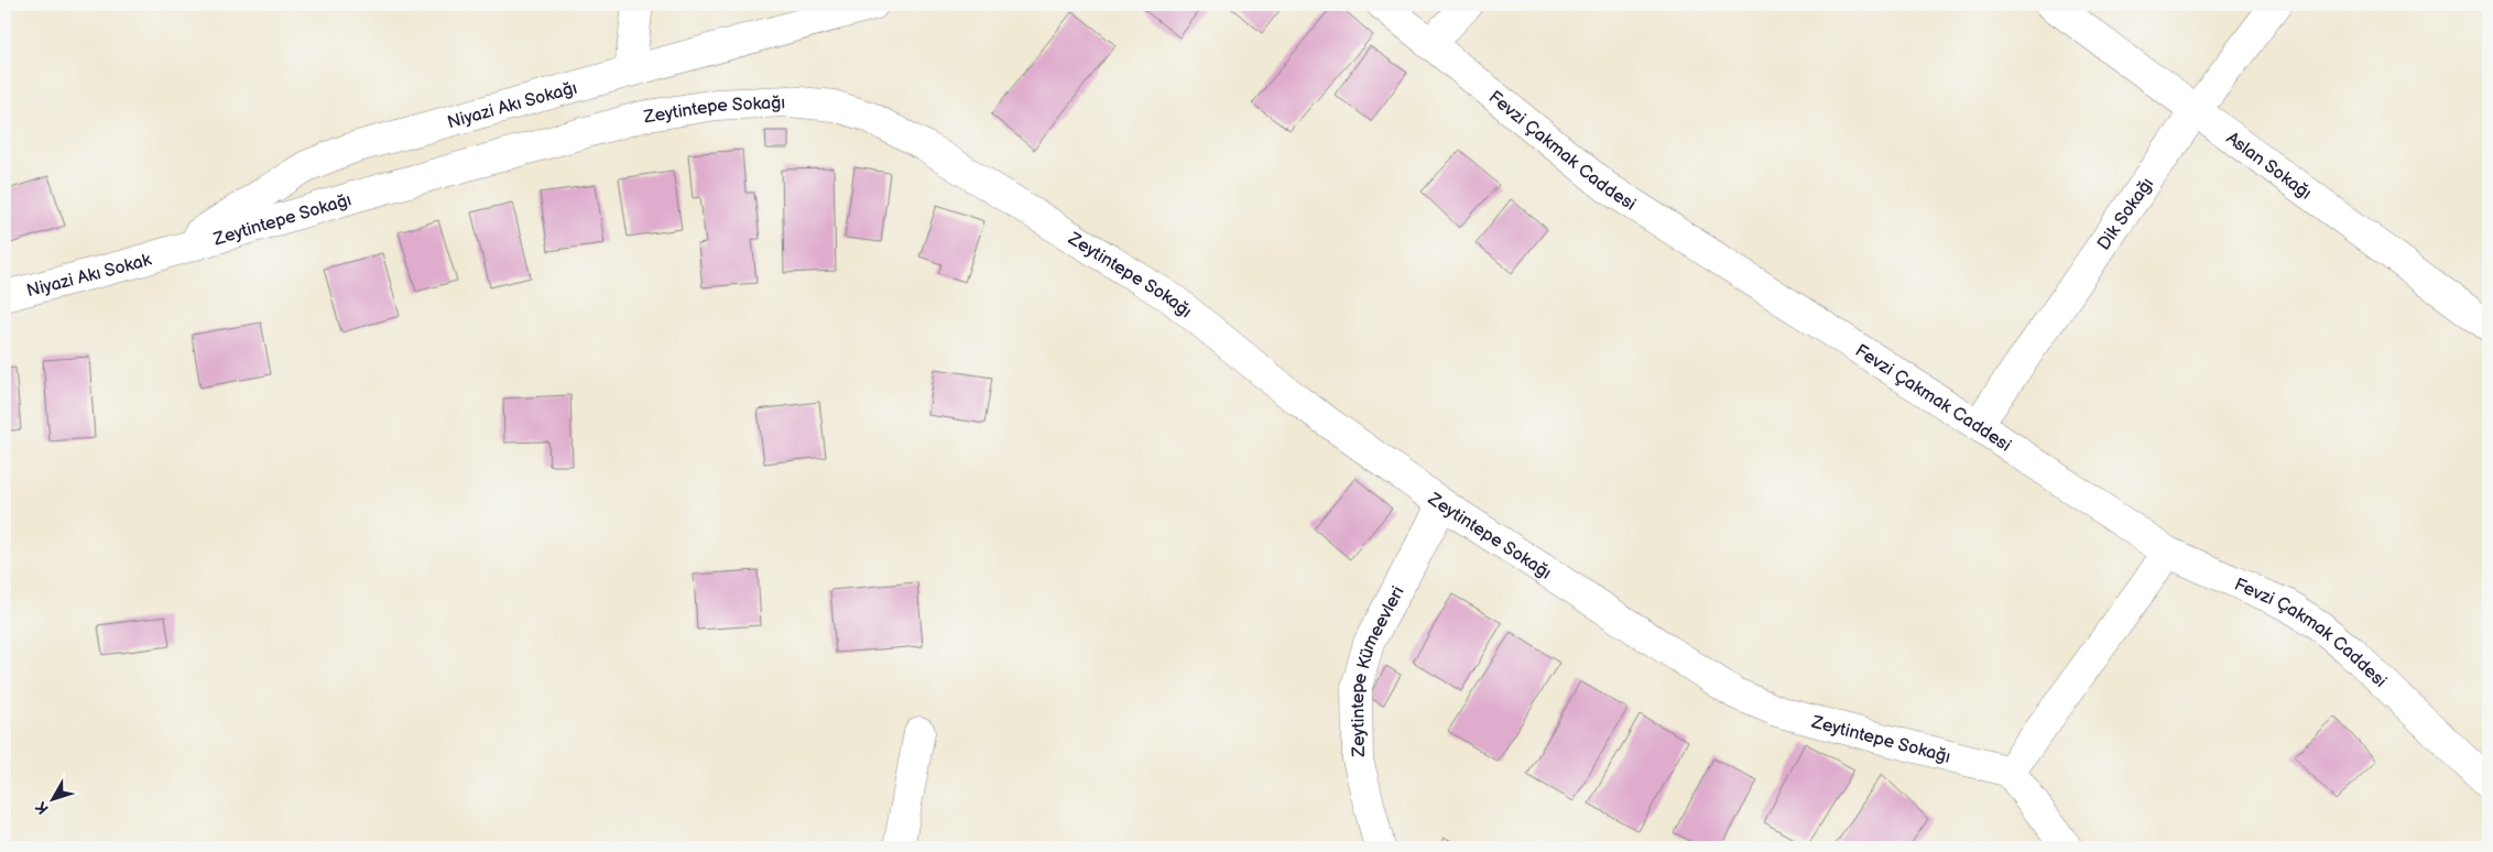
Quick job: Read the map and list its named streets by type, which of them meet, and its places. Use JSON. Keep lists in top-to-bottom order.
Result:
{
  "streets": {
    "street": [
      "Niyazi Akı Sokağı",
      "Zeytintepe Sokağı",
      "Fevzi Çakmak Caddesi",
      "Aslan Sokağı",
      "Dik Sokağı",
      "Niyazi Akı Sokak",
      "Zeytintepe Kümeevleri"
    ]
  },
  "crossings": [
    ["Niyazi Akı Sokağı", "Zeytintepe Sokağı"],
    ["Niyazi Akı Sokağı", "Niyazi Akı Sokak"],
    ["Zeytintepe Sokağı", "Niyazi Akı Sokak"],
    ["Zeytintepe Sokağı", "Zeytintepe Kümeevleri"],
    ["Fevzi Çakmak Caddesi", "Dik Sokağı"],
    ["Aslan Sokağı", "Dik Sokağı"]
  ],
  "north": "bottom left"
}
